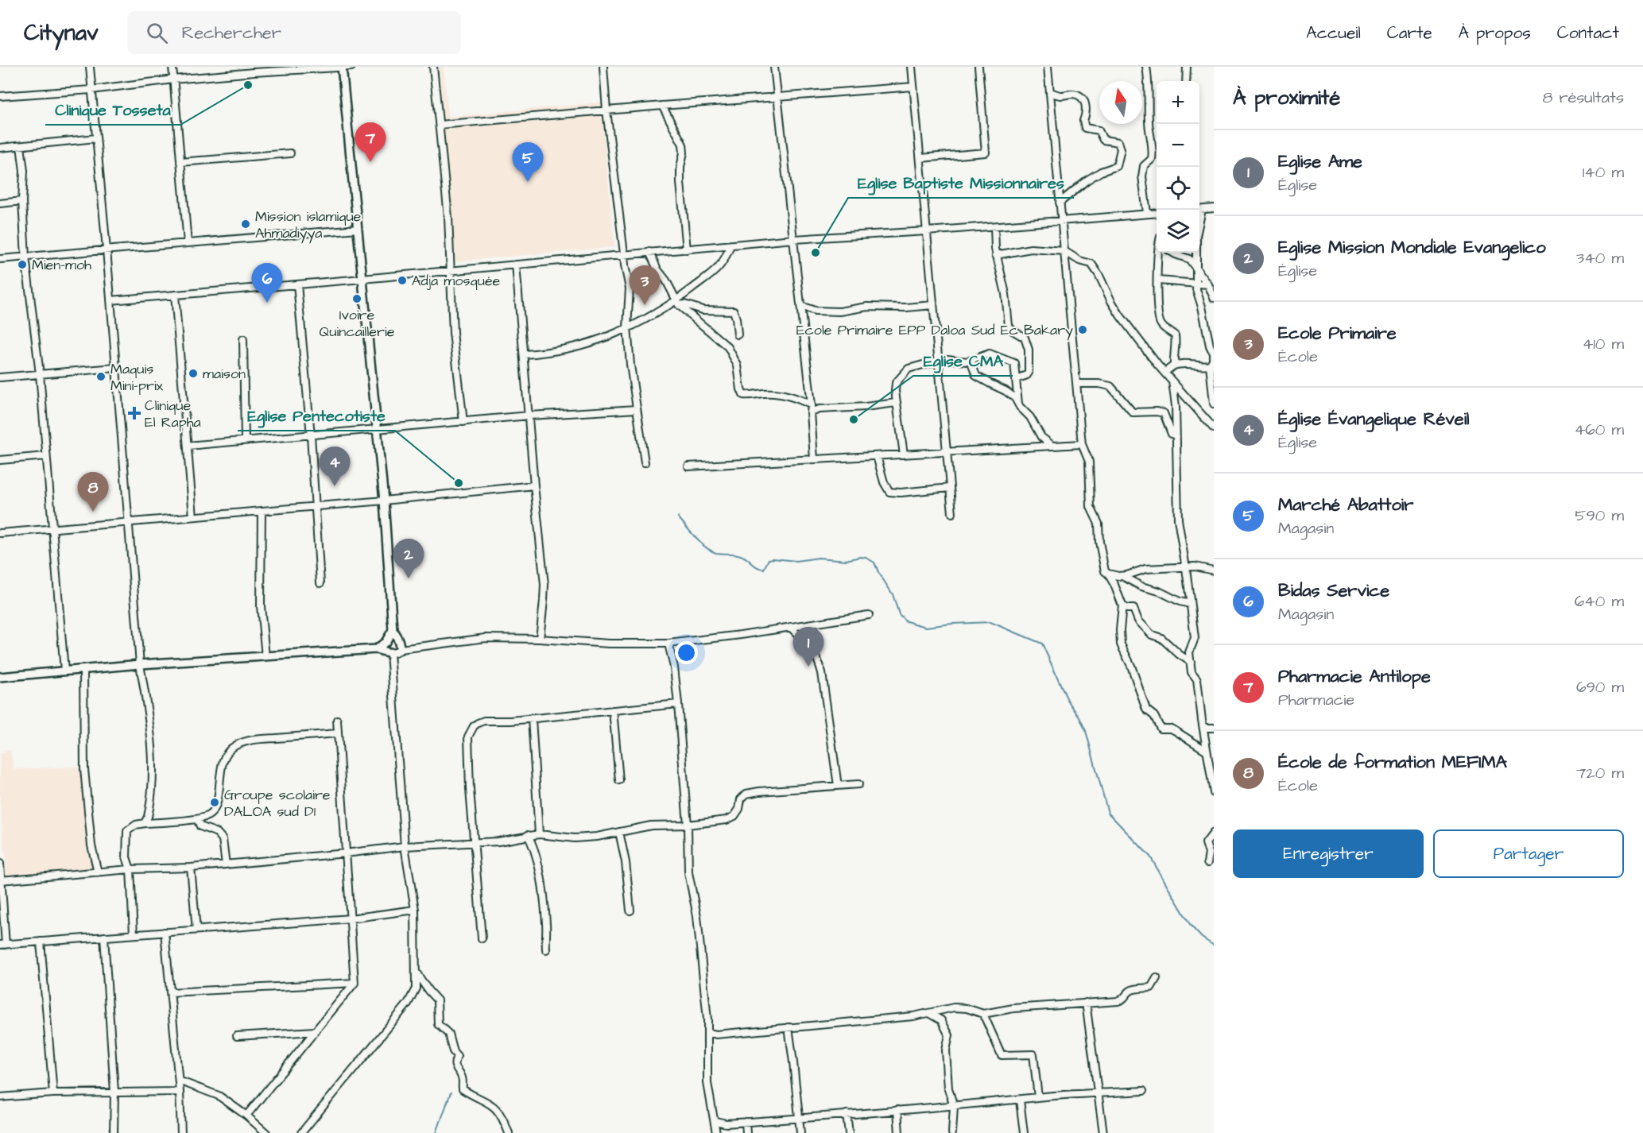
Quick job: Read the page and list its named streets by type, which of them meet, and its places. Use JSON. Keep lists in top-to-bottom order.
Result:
{
  "places": {
    "other": [
      "Clinique Tosseta",
      "Mission islamique Ahmadiyya",
      "Eglise Baptiste Missionnaires",
      "Mien-moh",
      "Adja mosquée",
      "Ivoire Quincaillerie",
      "Ecole Primaire EPP Daloa Sud Ec Bakary",
      "maison",
      "Maquis Mini-prix",
      "Eglise CMA",
      "Eglise Pentecotiste",
      "Groupe scolaire DALOA sud D1"
    ],
    "health": ["Clinique El Rapha"]
  },
  "north": "top",
  "page": {
    "header": "Citynav",
    "search": "Rechercher",
    "nav": [
      "Accueil",
      "Carte",
      "À propos",
      "Contact"
    ],
    "heading": ["À proximité", "8 résultats"],
    "map_buttons": ["+", "−"],
    "pins": [
      "7",
      "5",
      "6",
      "3",
      "4",
      "8",
      "2",
      "1"
    ],
    "list": [
      {
        "mark": "1",
        "name": "Eglise Ame",
        "note": "Église",
        "value": "140 m"
      },
      {
        "mark": "2",
        "name": "Eglise Mission Mondiale Evangelico",
        "note": "Église",
        "value": "340 m"
      },
      {
        "mark": "3",
        "name": "Ecole Primaire",
        "note": "École",
        "value": "410 m"
      },
      {
        "mark": "4",
        "name": "Église Évangelique Réveil",
        "note": "Église",
        "value": "460 m"
      },
      {
        "mark": "5",
        "name": "Marché Abattoir",
        "note": "Magasin",
        "value": "590 m"
      },
      {
        "mark": "6",
        "name": "Bidas Service",
        "note": "Magasin",
        "value": "640 m"
      },
      {
        "mark": "7",
        "name": "Pharmacie Antilope",
        "note": "Pharmacie",
        "value": "690 m"
      },
      {
        "mark": "8",
        "name": "École de formation MEFIMA",
        "note": "École",
        "value": "720 m"
      }
    ],
    "buttons": ["Enregistrer", "Partager"]
  }
}
